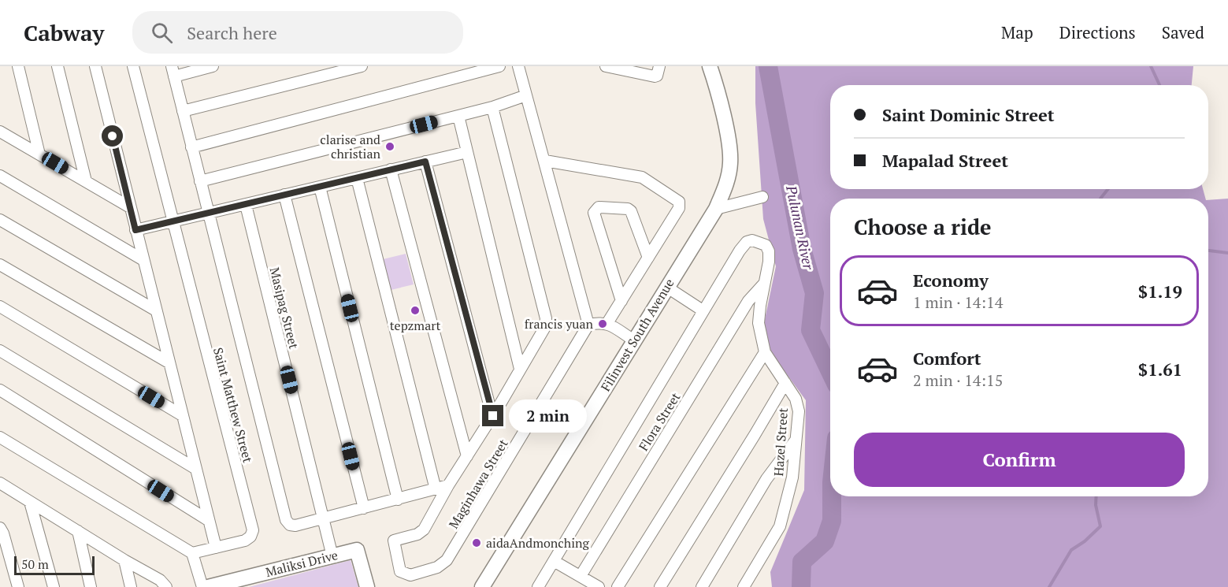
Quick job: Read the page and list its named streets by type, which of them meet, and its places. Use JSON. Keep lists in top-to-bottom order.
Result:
{
  "streets": {
    "street": [
      "Masipag Street",
      "Filinvest South Avenue",
      "Saint Matthew Street",
      "Flora Street",
      "Hazel Street",
      "Maginhawa Street",
      "Maliksi Drive"
    ]
  },
  "crossings": [
    ["Masipag Street", "Maliksi Drive"],
    ["Flora Street", "Hazel Street"]
  ],
  "water": ["Pulunan River"],
  "places": [
    "clarise and christian",
    "tepzmart",
    "francis yuan",
    "aidaAndmonching"
  ],
  "scale_bar": "50 m",
  "page": {
    "header": "Cabway",
    "search": "Search here",
    "nav": ["Map", "Directions", "Saved"],
    "banner": ["Saint Dominic Street", "Mapalad Street"],
    "heading": "Choose a ride",
    "list": [
      {
        "name": "Economy",
        "note": "1 min · 14:14",
        "value": "$1.19"
      },
      {
        "name": "Comfort",
        "note": "2 min · 14:15",
        "value": "$1.61"
      }
    ],
    "bubble": "2 min",
    "buttons": "Confirm",
    "scale": "50 m"
  }
}
